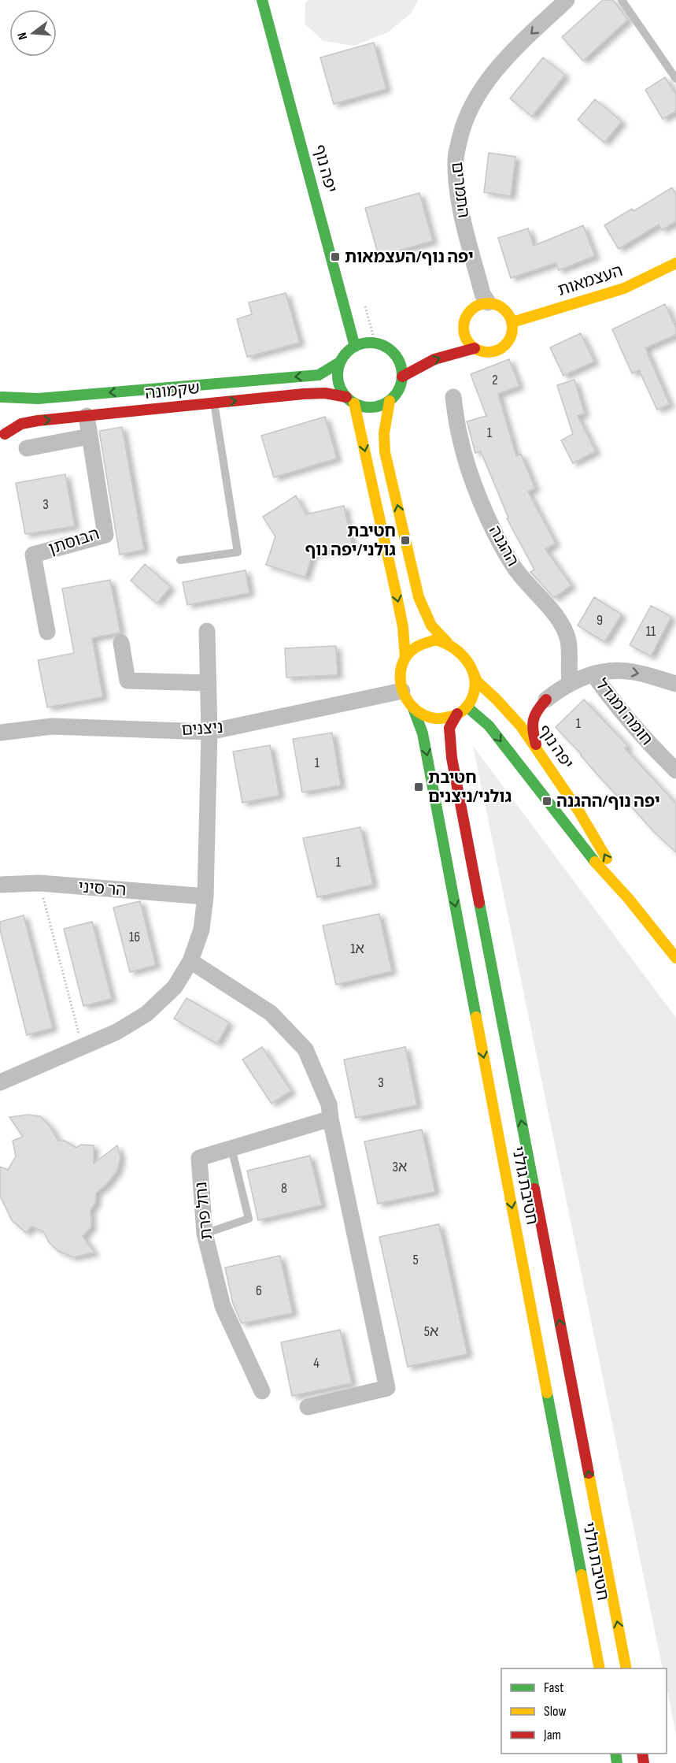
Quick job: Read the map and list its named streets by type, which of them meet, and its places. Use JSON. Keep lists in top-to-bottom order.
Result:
{
  "streets": {
    "street": [
      "יפה נוף",
      "התמרים",
      "העצמאות",
      "שקמונה",
      "הבוסתן",
      "ההגנה",
      "חומה ומגדל",
      "ניצנים",
      "הר סיני",
      "חטיבת גולני",
      "נחל פרת"
    ]
  },
  "crossings": [
    ["יפה נוף", "שקמונה"],
    ["יפה נוף", "ניצנים"],
    ["יפה נוף", "חטיבת גולני"],
    ["התמרים", "העצמאות"],
    ["שקמונה", "הבוסתן"],
    ["ניצנים", "חטיבת גולני"]
  ],
  "one_way": ["התמרים"],
  "places": {
    "transit": [
      "יפה נוף/העצמאות",
      "חטיבת גולני/יפה נוף",
      "חטיבת גולני/ניצנים",
      "יפה נוף/ההגנה"
    ]
  },
  "house_numbers": [
    "2",
    "1",
    "3",
    "9",
    "11",
    "1",
    "1",
    "1",
    "16",
    "1א",
    "3",
    "3א",
    "8",
    "5",
    "6",
    "5א",
    "4"
  ],
  "legend": ["Fast", "Slow", "Jam"],
  "north": "left"
}
